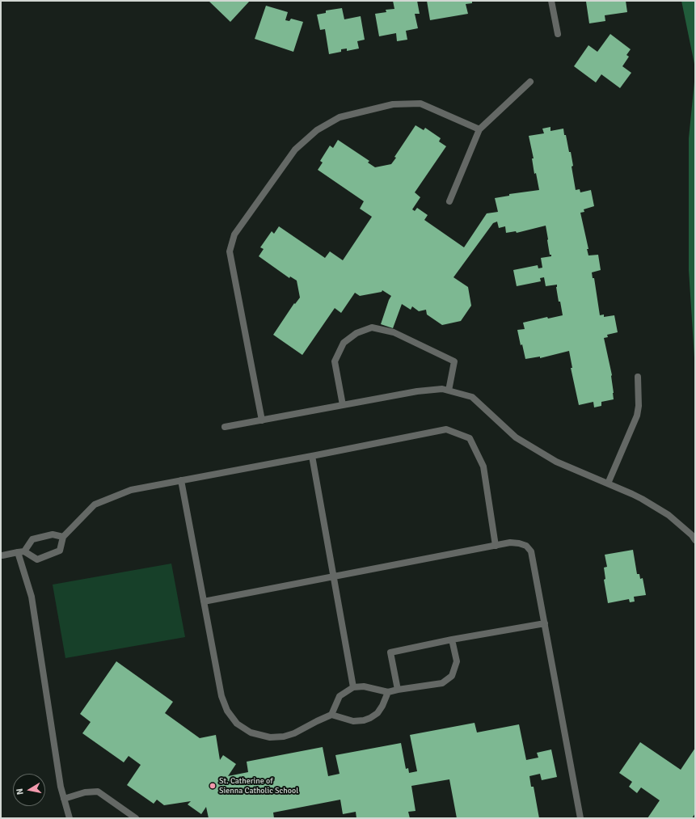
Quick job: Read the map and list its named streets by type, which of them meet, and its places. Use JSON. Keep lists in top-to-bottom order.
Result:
{
  "places": ["St. Catherine of Sienna Catholic School"],
  "north": "left"
}
